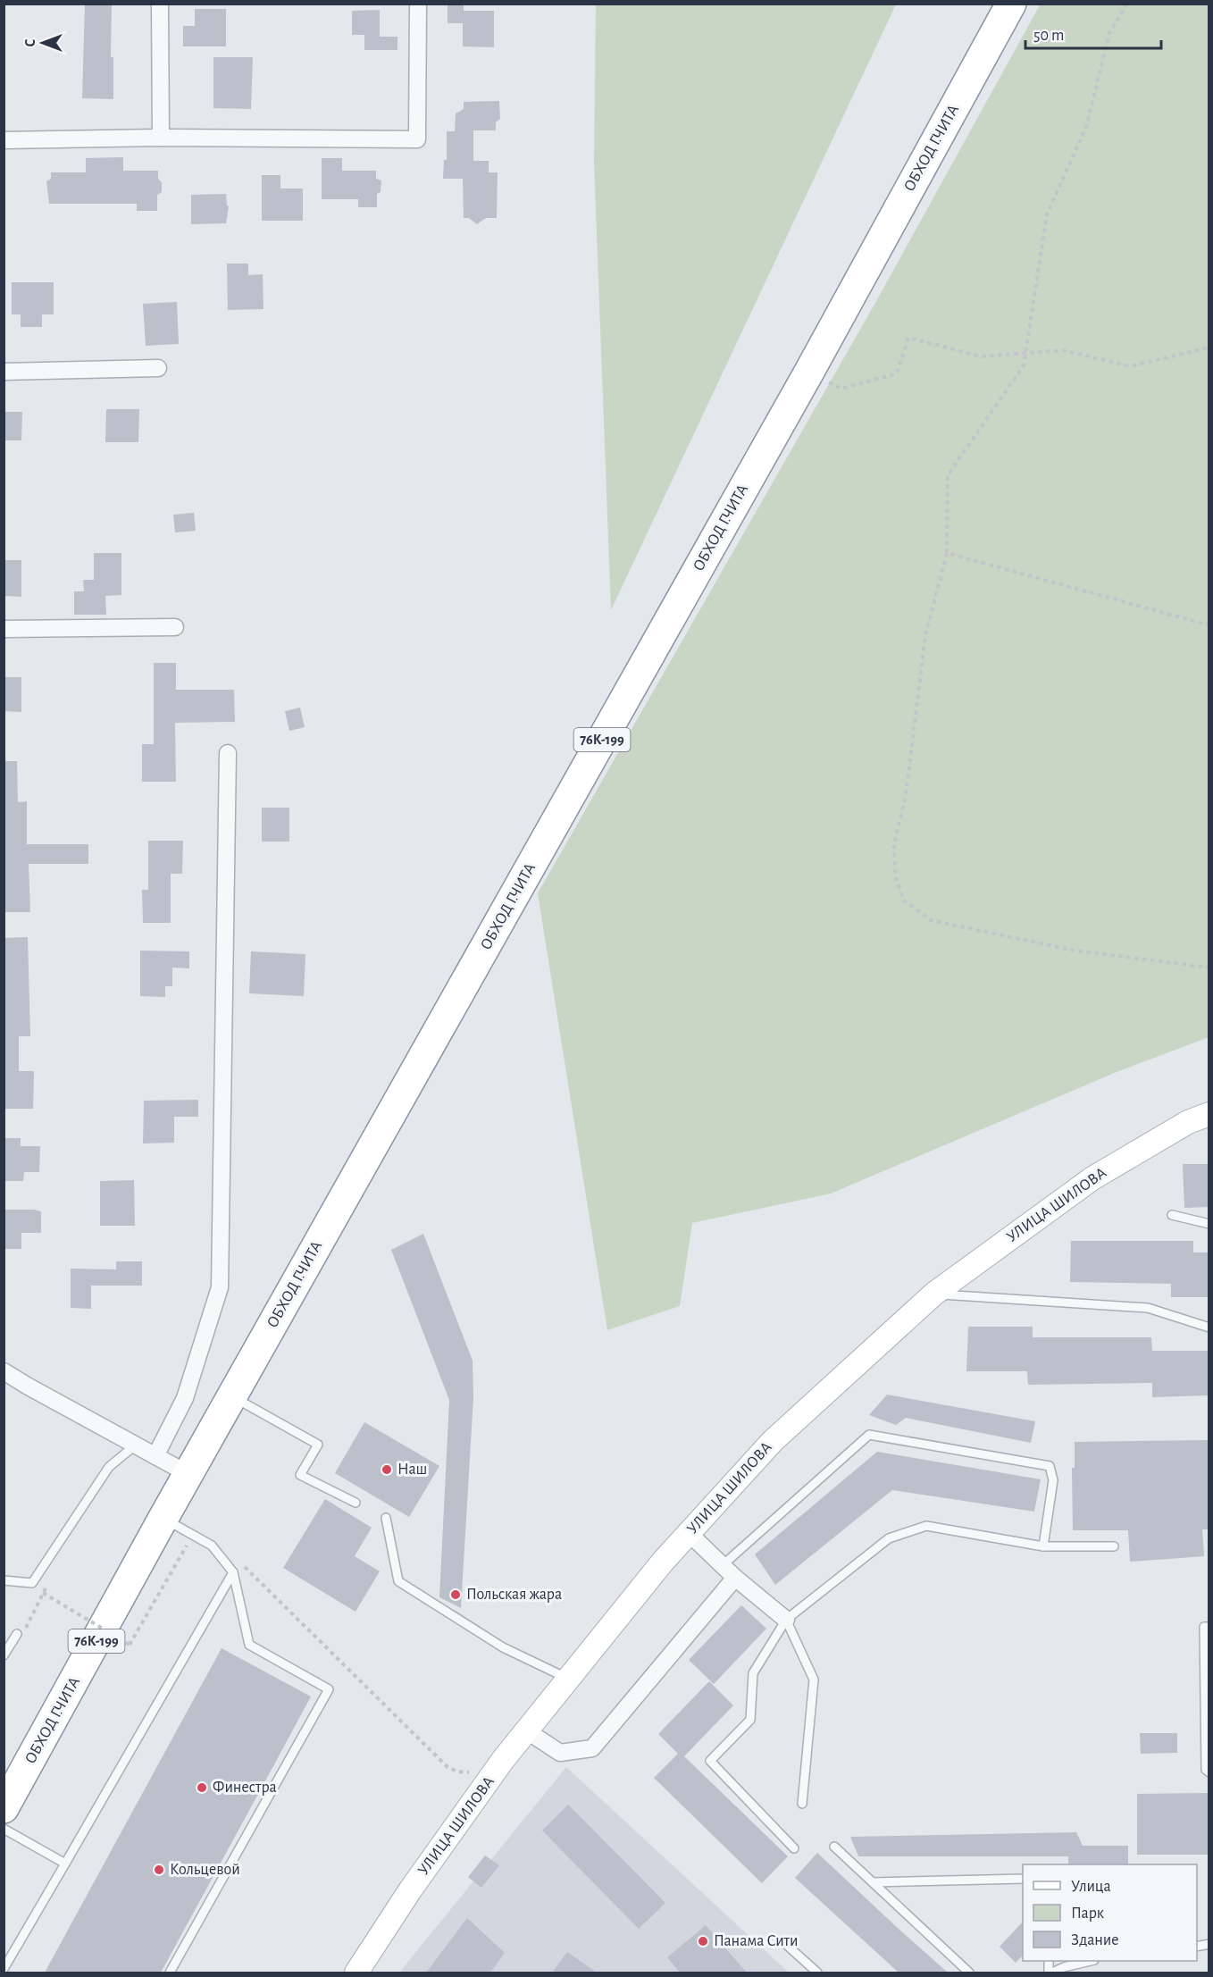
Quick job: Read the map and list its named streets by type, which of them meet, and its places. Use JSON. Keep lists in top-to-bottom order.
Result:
{
  "streets": {
    "highway": ["ОБХОД Г.ЧИТА", "76К-199"],
    "main road": ["УЛИЦА ШИЛОВА"]
  },
  "places": [
    "Наш",
    "Польская жара",
    "Финестра",
    "Кольцевой",
    "Панама Сити"
  ],
  "legend": ["Улица", "Парк", "Здание"],
  "scale_bar": "50 m",
  "north": "left"
}
